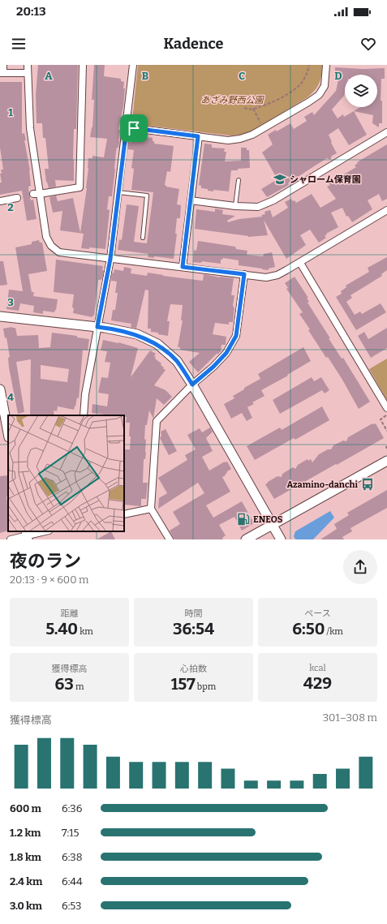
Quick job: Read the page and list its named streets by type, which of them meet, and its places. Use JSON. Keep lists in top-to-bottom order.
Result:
{
  "parks": ["あざみ野西公園"],
  "places": {
    "school or university": ["シャローム保育園"],
    "bus stop": ["Azamino-danchi"],
    "fuel station": ["ENEOS"]
  },
  "page": {
    "status": "20:13",
    "header": "Kadence",
    "heading": ["夜のラン", "20:13 · 9 × 600 m"],
    "stats": [
      ["距離", "5.40 km"],
      ["時間", "36:54"],
      ["ペース", "6:50 /km"],
      ["獲得標高", "63 m"],
      ["心拍数", "157 bpm"],
      ["kcal", "429"]
    ],
    "chart": ["獲得標高", "301–308 m"],
    "list": [
      {
        "name": "600 m",
        "note": "6:36"
      },
      {
        "name": "1.2 km",
        "note": "7:15"
      },
      {
        "name": "1.8 km",
        "note": "6:38"
      },
      {
        "name": "2.4 km",
        "note": "6:44"
      },
      {
        "name": "3.0 km",
        "note": "6:53"
      }
    ]
  },
  "grid": {
    "columns": [
      "A",
      "B",
      "C",
      "D"
    ],
    "rows": [
      "1",
      "2",
      "3",
      "4"
    ]
  }
}
